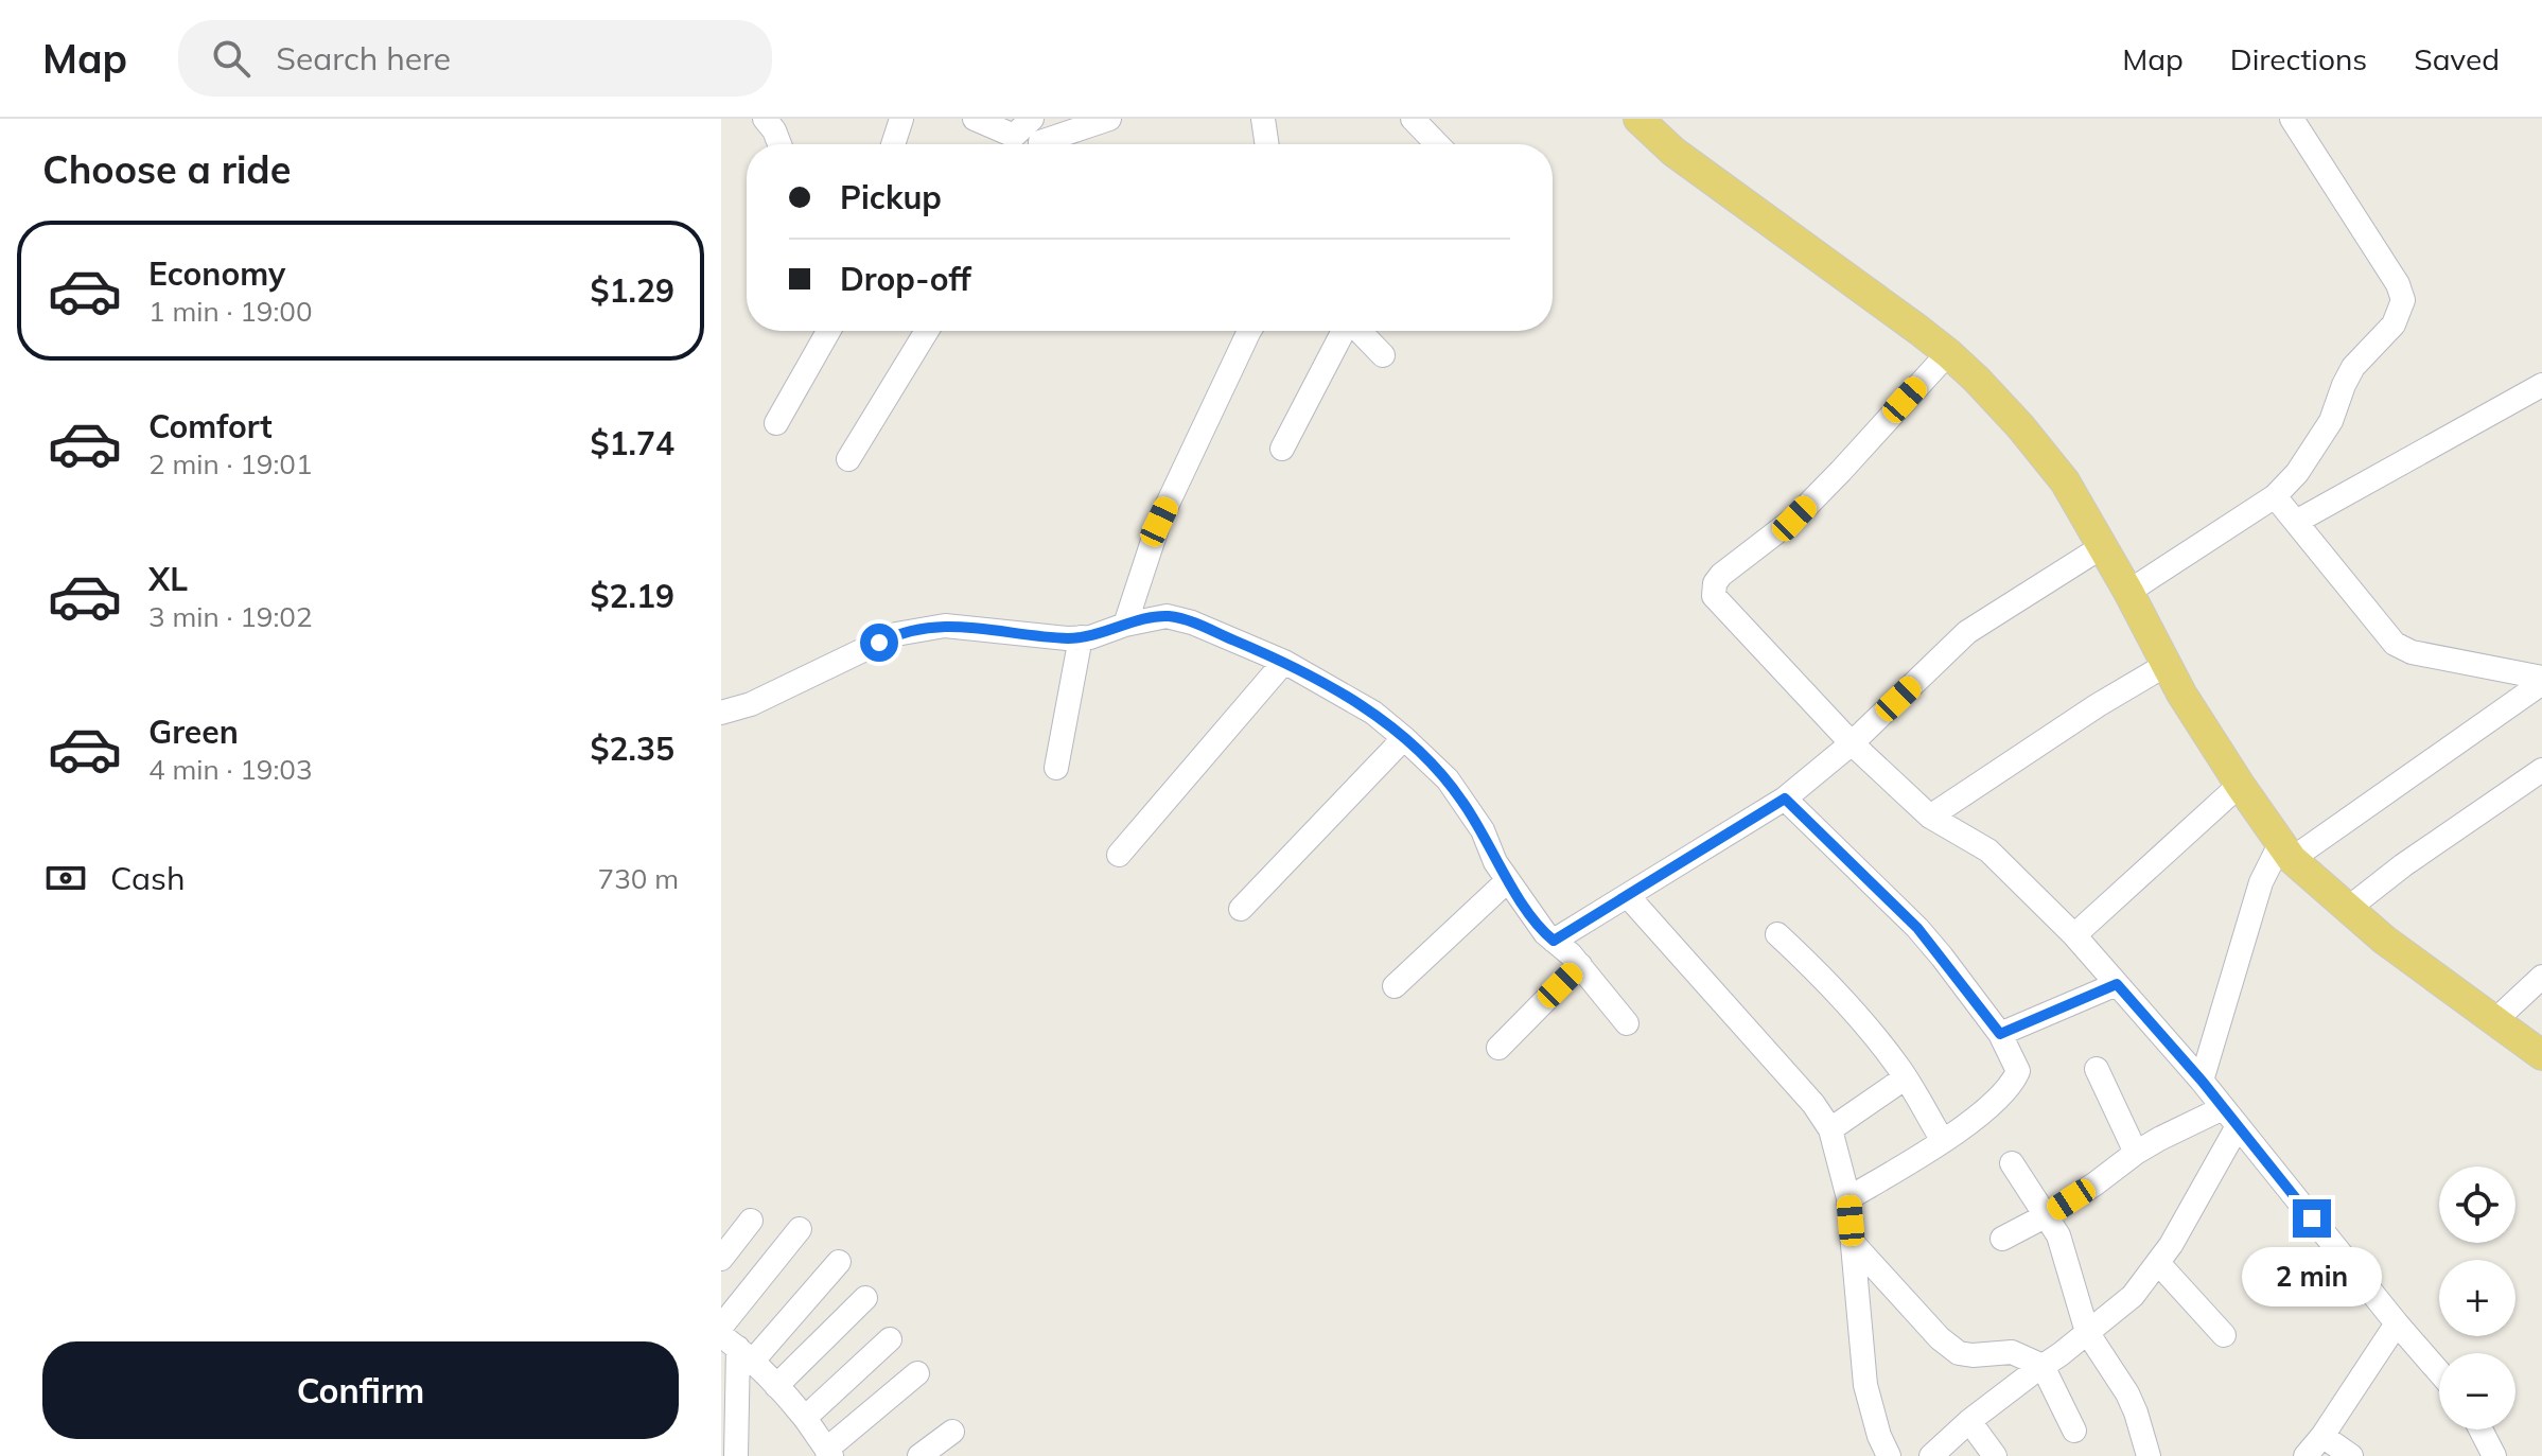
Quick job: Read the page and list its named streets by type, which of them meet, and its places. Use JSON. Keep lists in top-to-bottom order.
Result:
{
  "page": {
    "header": "Map",
    "search": "Search here",
    "nav": ["Map", "Directions", "Saved"],
    "heading": "Choose a ride",
    "banner": ["Pickup", "Drop-off"],
    "list": [
      {
        "name": "Economy",
        "note": "1 min · 19:00",
        "value": "$1.29"
      },
      {
        "name": "Comfort",
        "note": "2 min · 19:01",
        "value": "$1.74"
      },
      {
        "name": "XL",
        "note": "3 min · 19:02",
        "value": "$2.19"
      },
      {
        "name": "Green",
        "note": "4 min · 19:03",
        "value": "$2.35"
      }
    ],
    "pay": ["Cash", "730 m"],
    "map_buttons": ["+", "−"],
    "bubble": "2 min",
    "buttons": "Confirm"
  }
}
